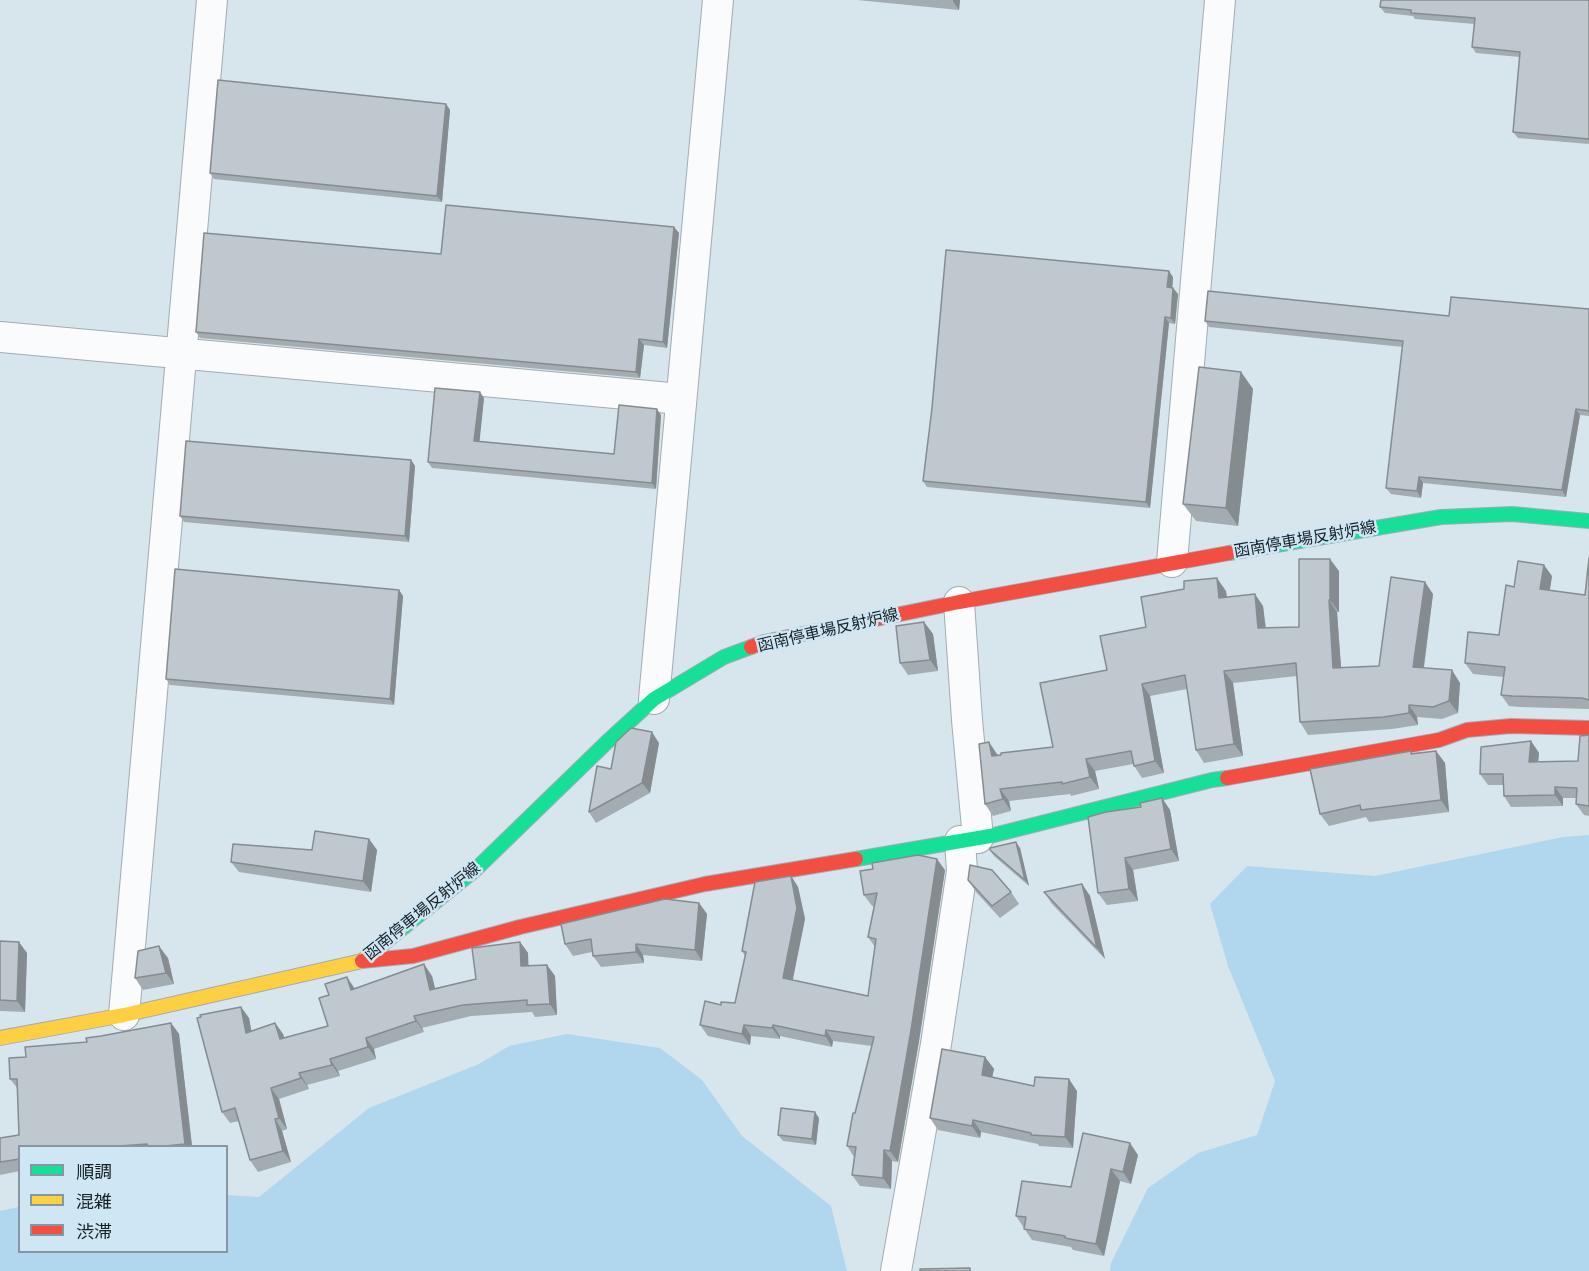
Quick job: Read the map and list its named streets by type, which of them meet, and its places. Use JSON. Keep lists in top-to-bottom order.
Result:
{
  "streets": {
    "main road": ["函南停車場反射炉線"]
  },
  "legend": ["順調", "混雑", "渋滞"]
}
